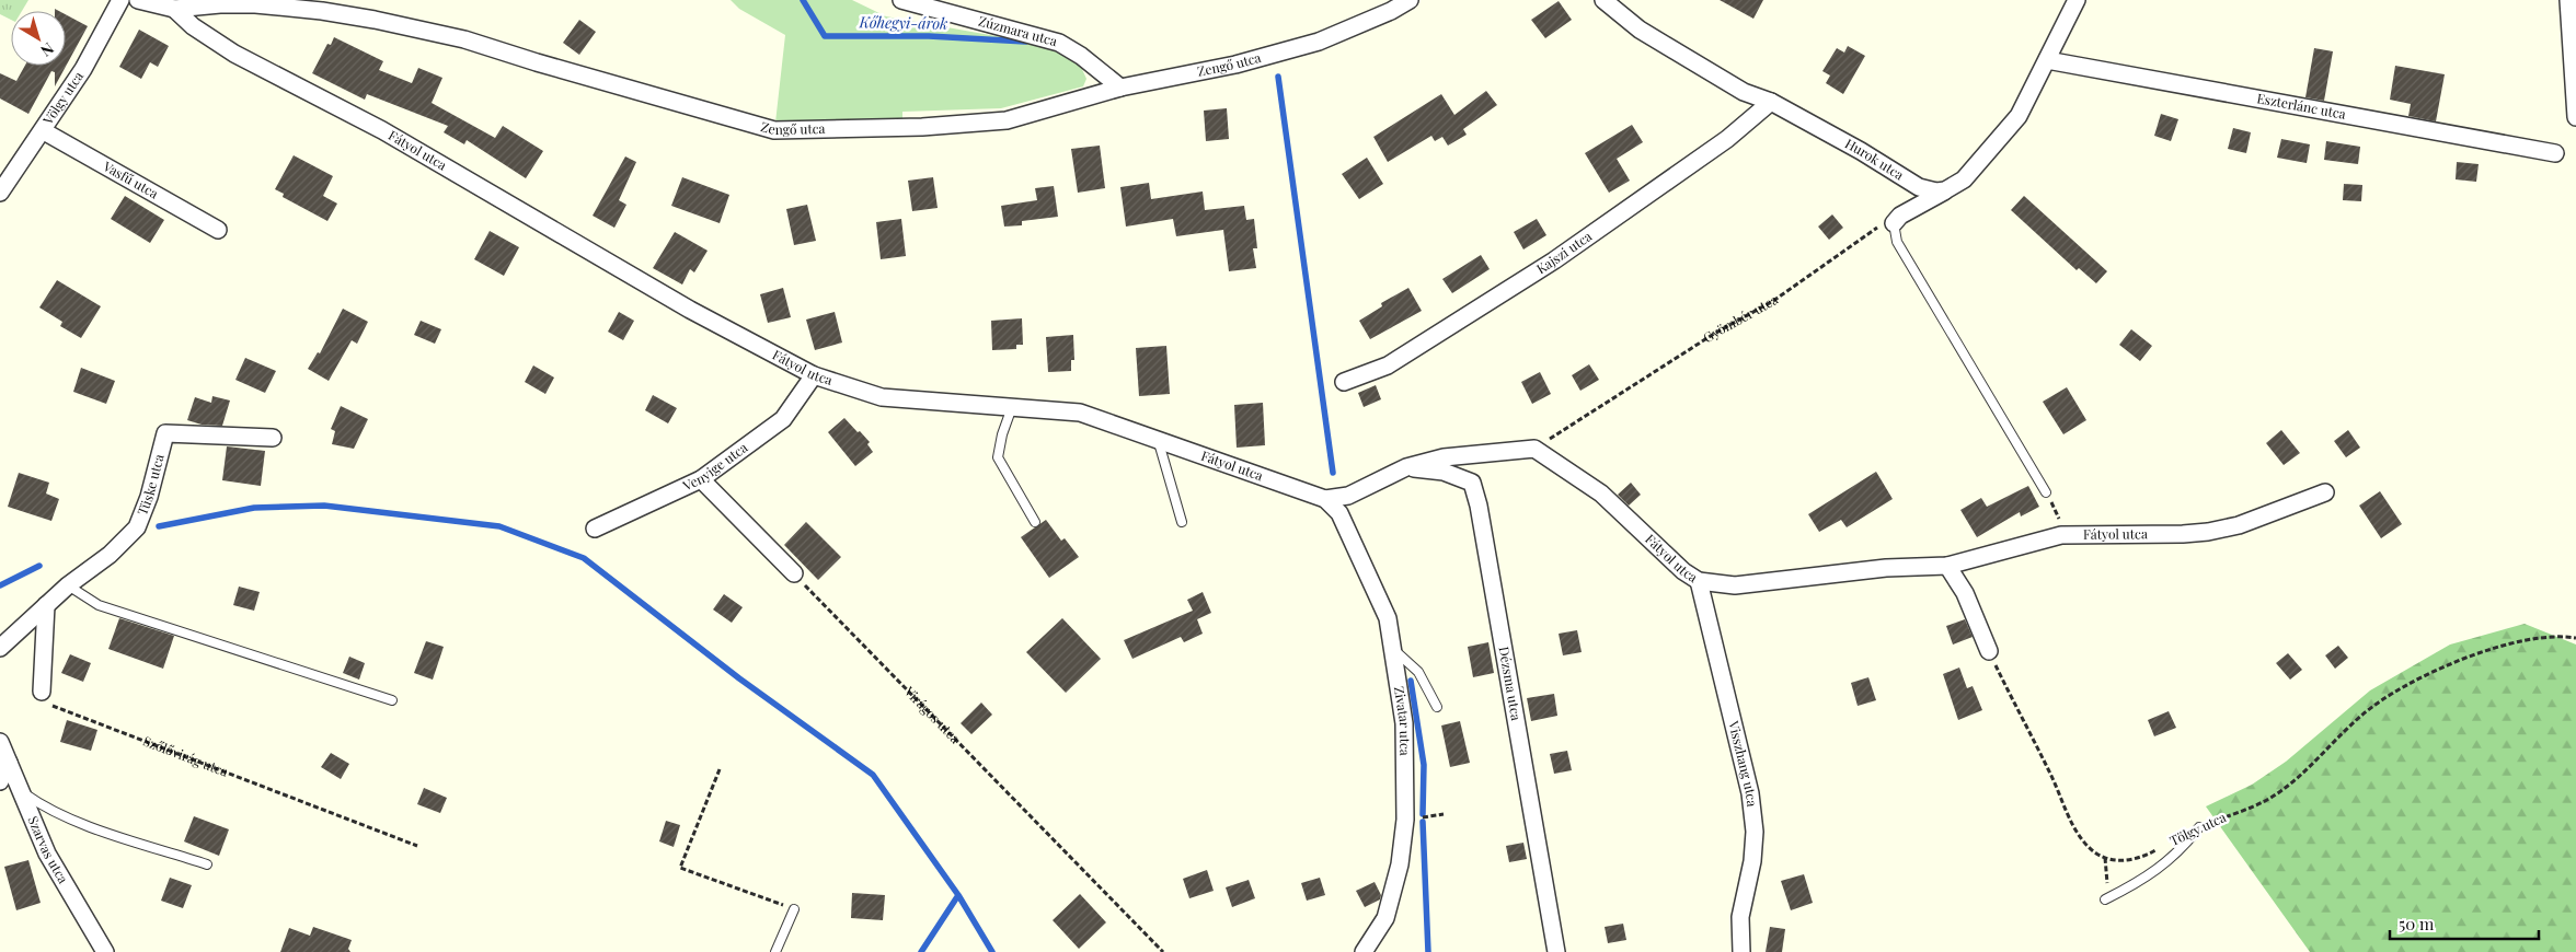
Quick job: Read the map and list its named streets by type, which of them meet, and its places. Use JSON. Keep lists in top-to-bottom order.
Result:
{
  "streets": {
    "street": [
      "Zúzmara utca",
      "Zengő utca",
      "Völgy utca",
      "Eszterlánc utca",
      "Fátyol utca",
      "Hurok utca",
      "Vasfű utca",
      "Kajszi utca",
      "Venyige utca",
      "Tüske utca",
      "Dézsma utca",
      "Zivatar utca",
      "Visszhang utca",
      "Szarvas utca"
    ],
    "path": [
      "Gyömbér utca",
      "Virágos utca",
      "Szőlővirág utca",
      "Tölgy utca"
    ]
  },
  "crossings": [
    ["Zúzmara utca", "Zengő utca"],
    ["Zengő utca", "Fátyol utca"],
    ["Völgy utca", "Vasfű utca"],
    ["Fátyol utca", "Gyömbér utca"],
    ["Fátyol utca", "Venyige utca"],
    ["Fátyol utca", "Zivatar utca"],
    ["Fátyol utca", "Visszhang utca"],
    ["Hurok utca", "Kajszi utca"]
  ],
  "water": ["Kőhegyi-árok"],
  "scale_bar": "50 m",
  "north": "bottom right"
}
